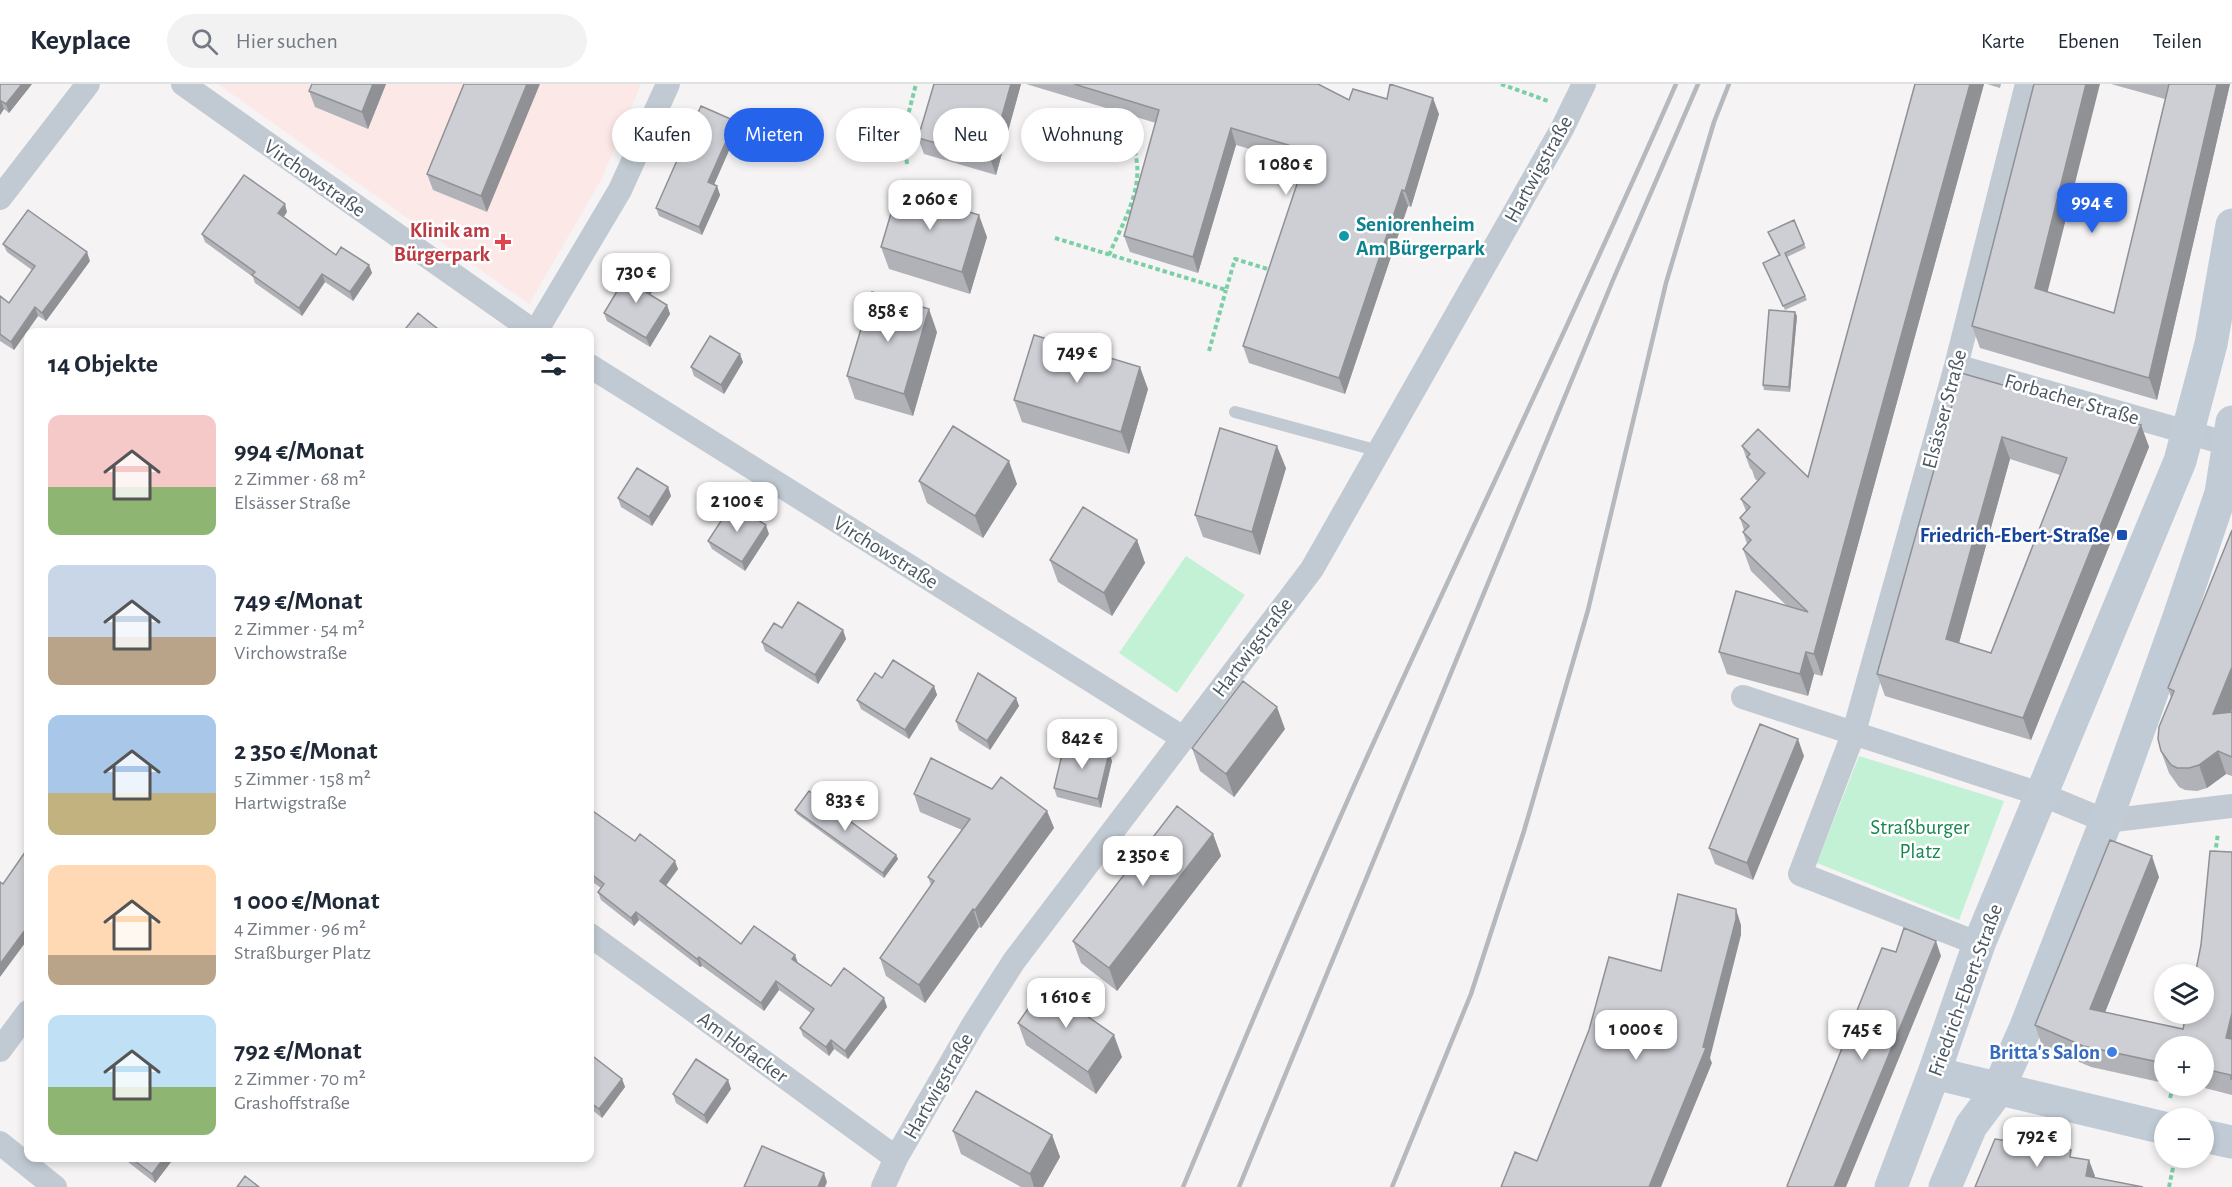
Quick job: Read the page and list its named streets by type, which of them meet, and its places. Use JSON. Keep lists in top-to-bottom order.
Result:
{
  "streets": {
    "main road": ["Friedrich-Ebert-Straße"],
    "street": [
      "Hartwigstraße",
      "Virchowstraße",
      "Forbacher Straße",
      "Elsässer Straße",
      "Am Hofacker"
    ]
  },
  "crossings": [
    ["Hartwigstraße", "Virchowstraße"],
    ["Hartwigstraße", "Am Hofacker"],
    ["Forbacher Straße", "Elsässer Straße"],
    ["Forbacher Straße", "Friedrich-Ebert-Straße"]
  ],
  "parks": ["Straßburger Platz"],
  "places": {
    "other": ["Seniorenheim Am Bürgerpark", "Britta's Salon"],
    "health": ["Klinik am Bürgerpark"],
    "transit": ["Friedrich-Ebert-Straße"]
  },
  "page": {
    "header": "Keyplace",
    "search": "Hier suchen",
    "nav": ["Karte", "Ebenen", "Teilen"],
    "chip": [
      "Kaufen",
      "Mieten",
      "Filter",
      "Neu",
      "Wohnung"
    ],
    "price": [
      "1 080 €",
      "2 060 €",
      "994 €",
      "730 €",
      "858 €",
      "749 €",
      "2 100 €",
      "842 €",
      "833 €",
      "2 350 €",
      "1 610 €",
      "1 000 €",
      "745 €",
      "792 €"
    ],
    "heading": "14 Objekte",
    "list": [
      {
        "name": "994 €/Monat",
        "note": "2 Zimmer · 68 m² · Elsässer Straße"
      },
      {
        "name": "749 €/Monat",
        "note": "2 Zimmer · 54 m² · Virchowstraße"
      },
      {
        "name": "2 350 €/Monat",
        "note": "5 Zimmer · 158 m² · Hartwigstraße"
      },
      {
        "name": "1 000 €/Monat",
        "note": "4 Zimmer · 96 m² · Straßburger Platz"
      },
      {
        "name": "792 €/Monat",
        "note": "2 Zimmer · 70 m² · Grashoffstraße"
      }
    ],
    "map_buttons": ["+", "−"]
  }
}
